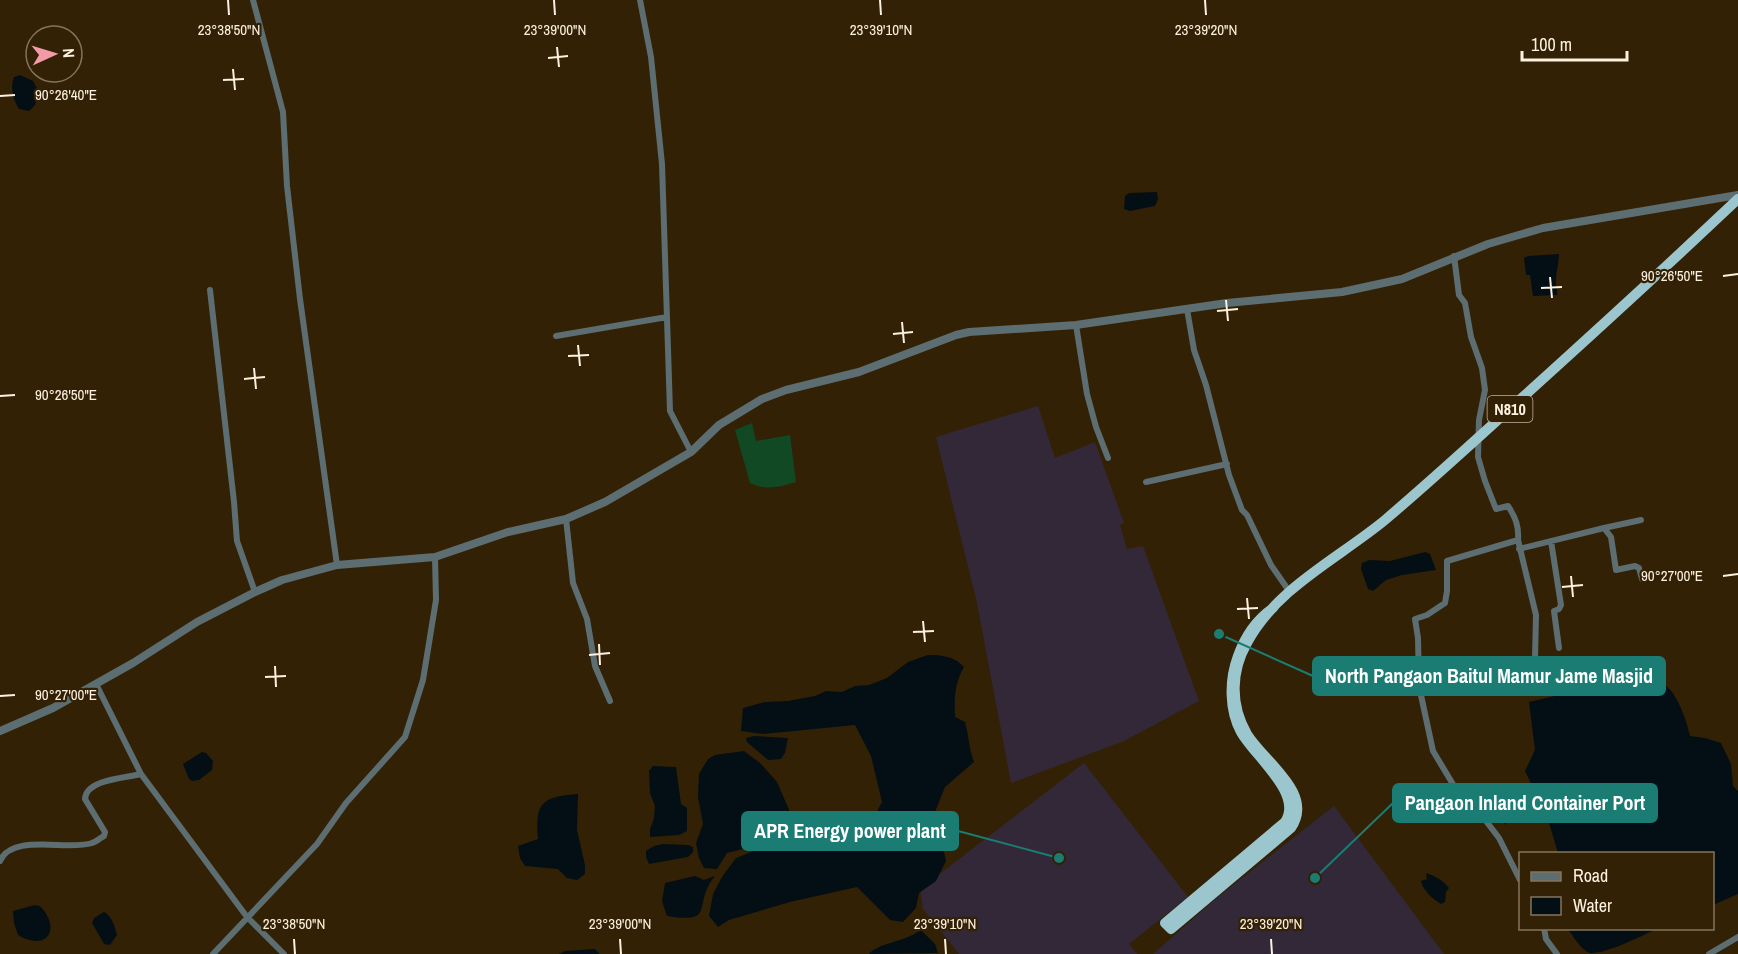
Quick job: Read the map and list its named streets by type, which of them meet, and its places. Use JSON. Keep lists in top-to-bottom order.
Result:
{
  "streets": {
    "highway": ["N810"]
  },
  "places": ["North Pangaon Baitul Mamur Jame Masjid", "APR Energy power plant", "Pangaon Inland Container Port"],
  "legend": ["Road", "Water"],
  "scale_bar": "100 m",
  "north": "right",
  "coordinates": [
    "23°38'50\"N",
    "23°39'00\"N",
    "23°39'10\"N",
    "23°39'20\"N",
    "90°26'40\"E",
    "90°26'50\"E",
    "90°27'00\"E"
  ]
}
